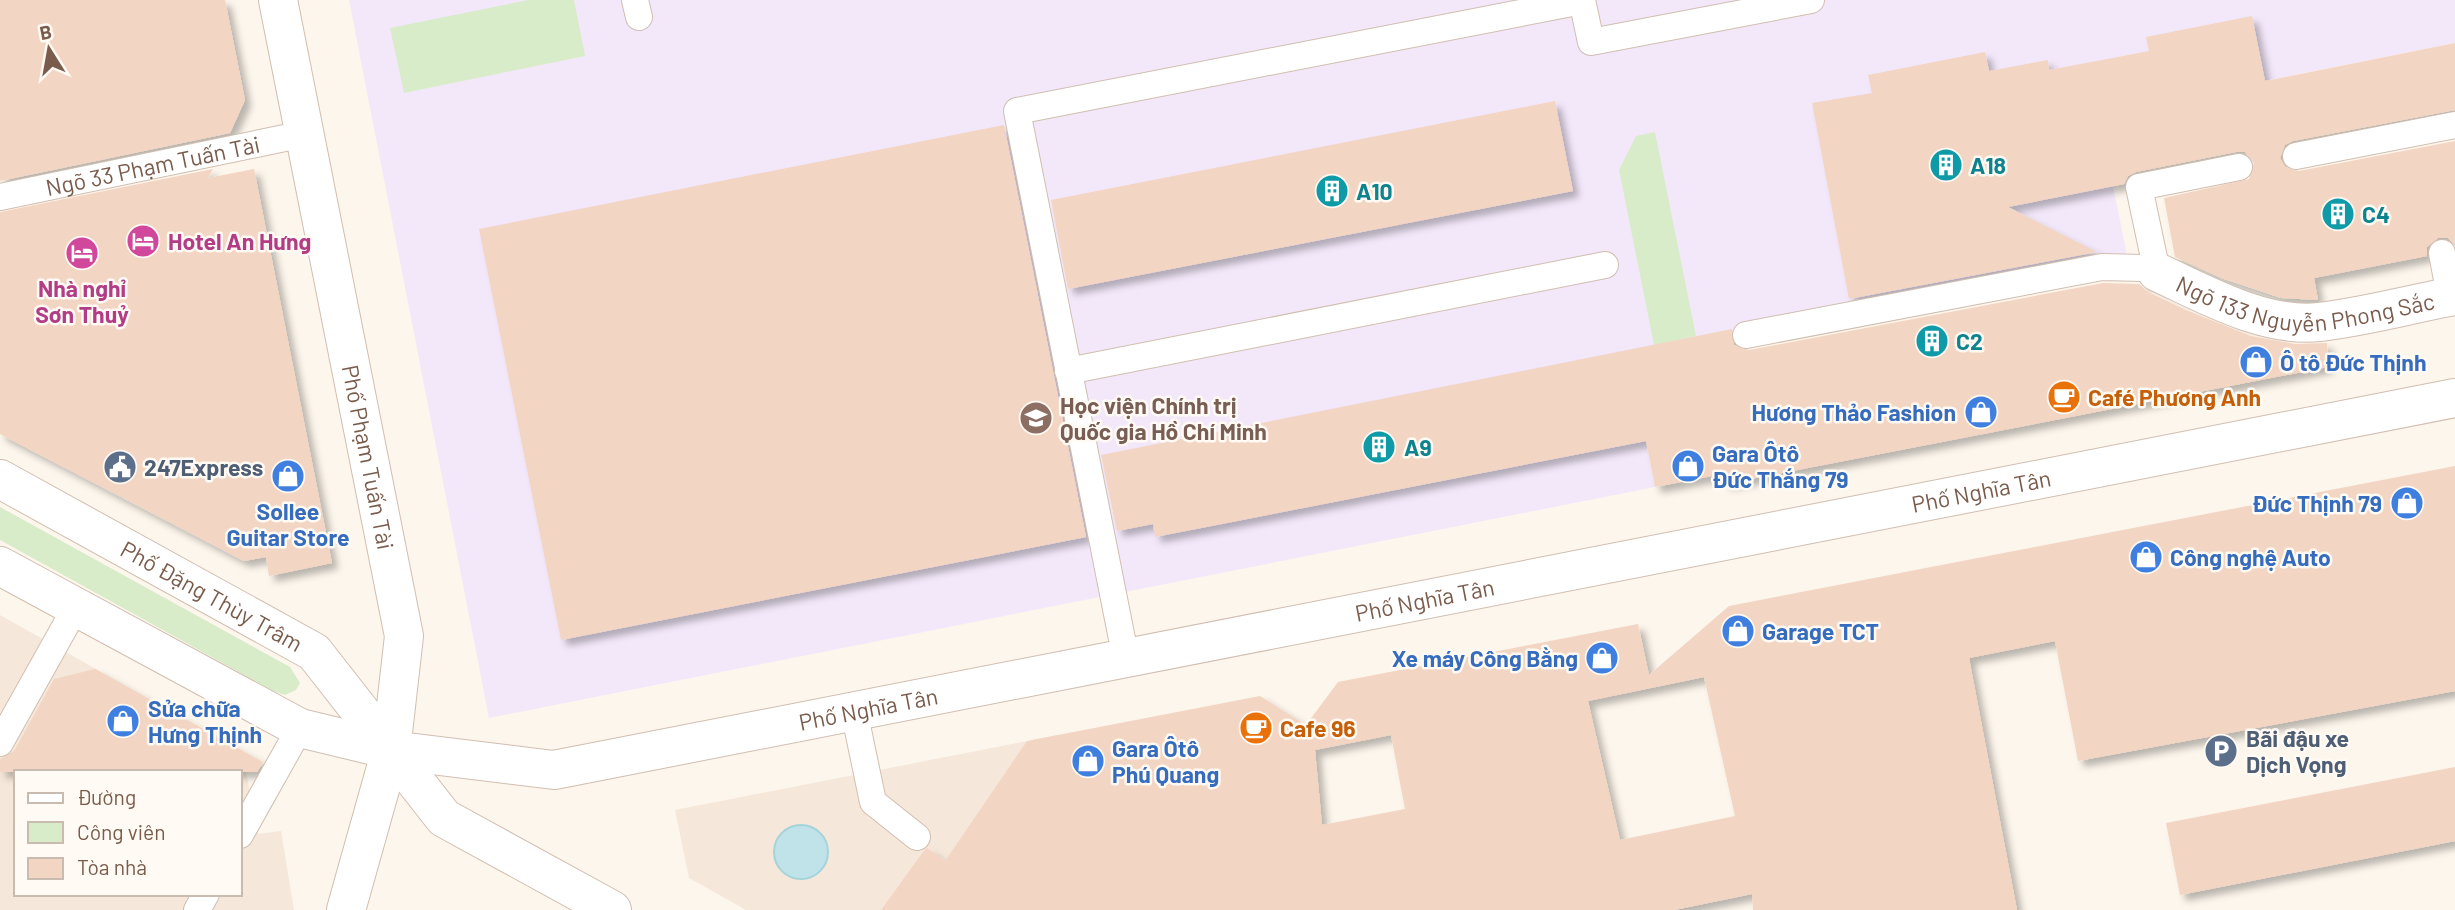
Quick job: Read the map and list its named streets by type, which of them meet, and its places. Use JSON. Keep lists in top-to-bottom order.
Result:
{
  "streets": {
    "street": [
      "Ngõ 133 Nguyễn Phong Sắc",
      "Phố Phạm Tuấn Tài",
      "Phố Nghĩa Tân",
      "Phố Đặng Thùy Trâm"
    ],
    "lane": ["Ngõ 33 Phạm Tuấn Tài"]
  },
  "crossings": [
    ["Ngõ 33 Phạm Tuấn Tài", "Phố Phạm Tuấn Tài"],
    ["Phố Phạm Tuấn Tài", "Phố Nghĩa Tân"],
    ["Phố Phạm Tuấn Tài", "Phố Đặng Thùy Trâm"],
    ["Phố Nghĩa Tân", "Phố Đặng Thùy Trâm"]
  ],
  "places": {
    "building": [
      "A18",
      "A10",
      "C4",
      "C2",
      "A9"
    ],
    "hotel": ["Hotel An Hưng", "Nhà nghỉ Sơn Thuỷ"],
    "shop": [
      "Ô tô Đức Thịnh",
      "Hương Thảo Fashion",
      "Gara Ôtô Đức Thắng 79",
      "Sollee Guitar Store",
      "Đức Thịnh 79",
      "Công nghệ Auto",
      "Garage TCT",
      "Xe máy Công Bằng",
      "Sửa chữa Hưng Thịnh",
      "Gara Ôtô Phú Quang"
    ],
    "cafe": ["Café Phương Anh", "Cafe 96"],
    "school or university": ["Học viện Chính trị Quốc gia Hồ Chí Minh"],
    "public building": ["247Express"],
    "parking": ["Bãi đậu xe Dịch Vọng"]
  },
  "legend": ["Đường", "Công viên", "Tòa nhà"],
  "north": "top"
}
